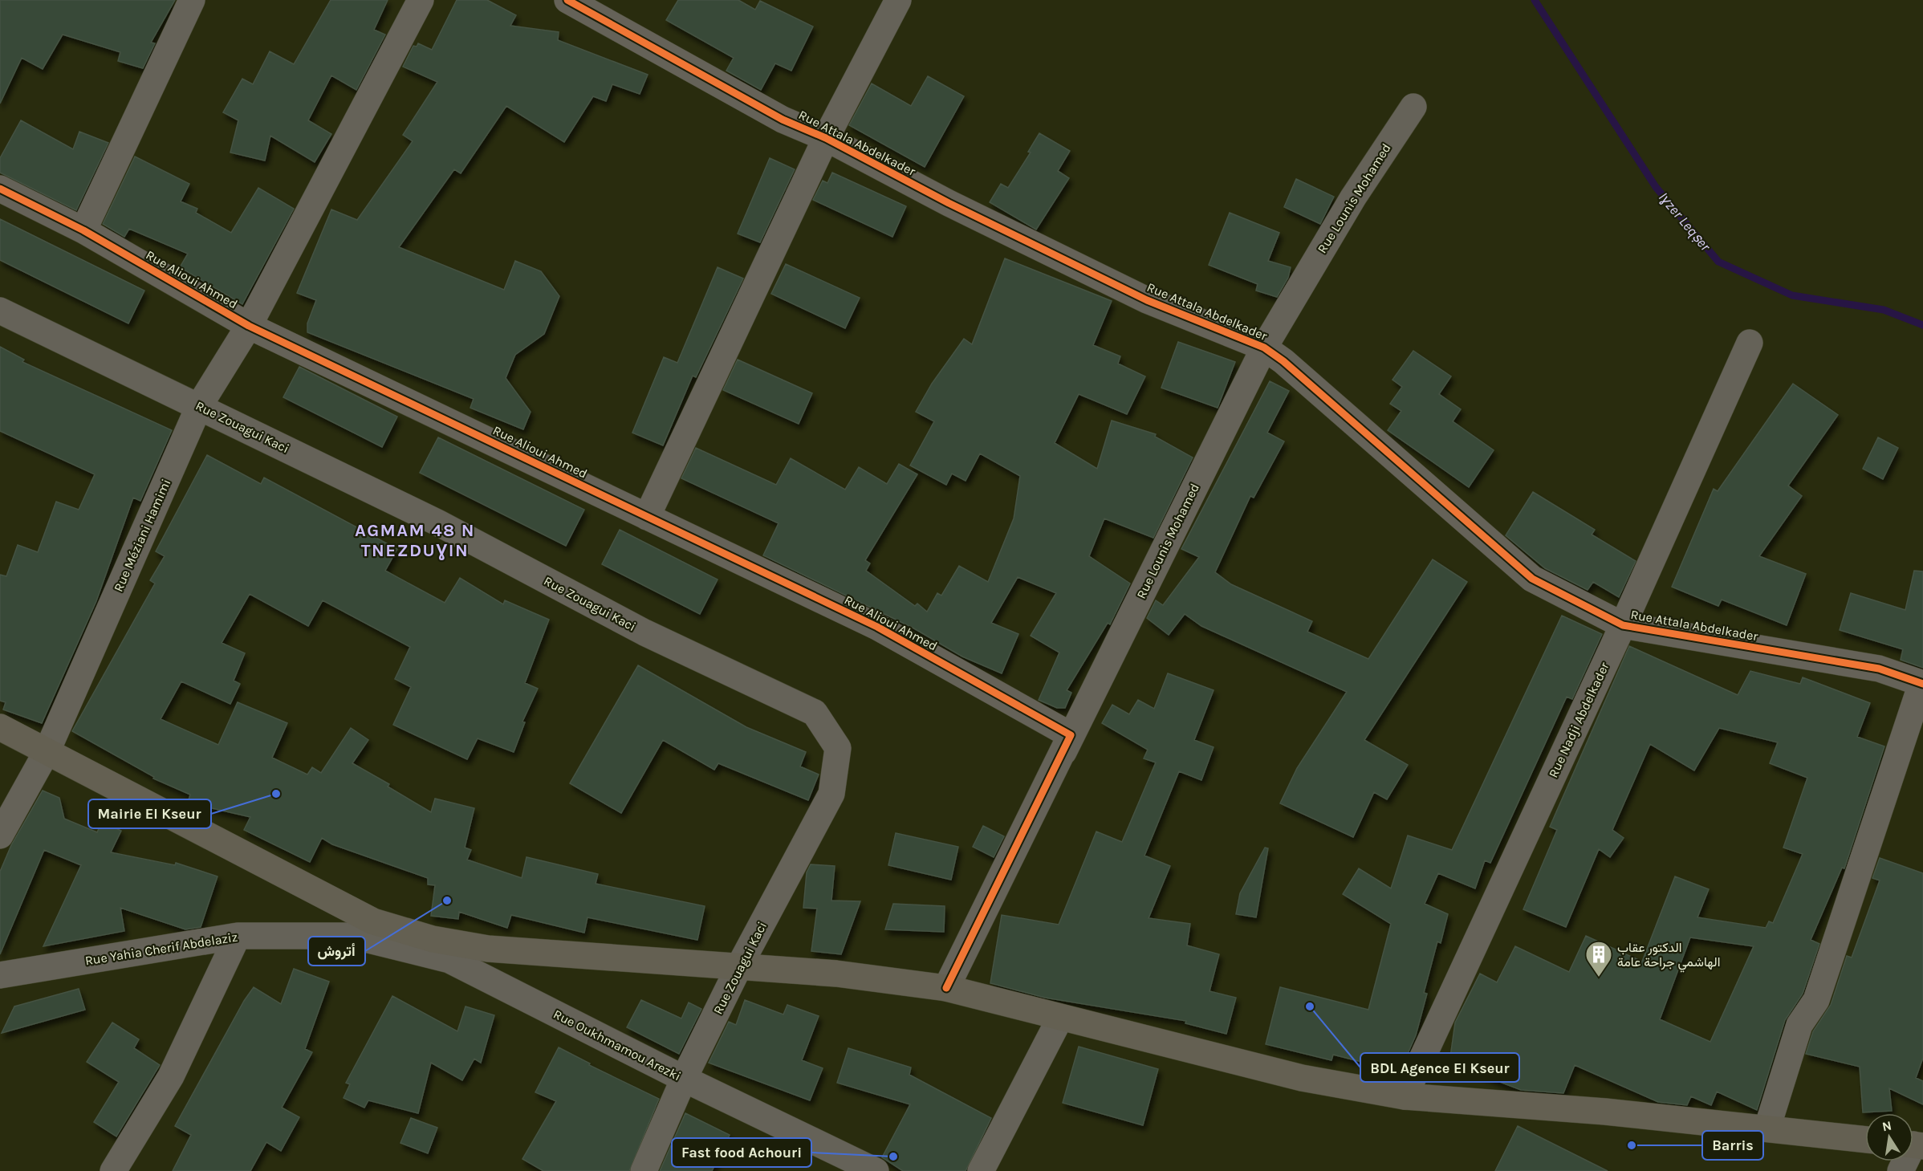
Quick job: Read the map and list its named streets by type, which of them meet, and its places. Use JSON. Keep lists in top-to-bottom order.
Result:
{
  "streets": {
    "street": [
      "Rue Attala Abdelkader",
      "Rue Lounis Mohamed",
      "Rue Alioui Ahmed",
      "Rue Zouagui Kaci",
      "Rue Méziani Hamimi",
      "Rue Nadji Abdelkader",
      "Rue Yahia Cherif Abdelaziz",
      "Rue Oukhmamou Arezki"
    ]
  },
  "crossings": [
    ["Rue Attala Abdelkader", "Rue Lounis Mohamed"],
    ["Rue Attala Abdelkader", "Rue Nadji Abdelkader"],
    ["Rue Lounis Mohamed", "Rue Alioui Ahmed"],
    ["Rue Alioui Ahmed", "Rue Méziani Hamimi"],
    ["Rue Zouagui Kaci", "Rue Méziani Hamimi"],
    ["Rue Zouagui Kaci", "Rue Oukhmamou Arezki"],
    ["Rue Yahia Cherif Abdelaziz", "Rue Oukhmamou Arezki"]
  ],
  "districts": ["AGMAM 48 N TNEZDUƔIN"],
  "water": ["Iɣzer Leqṣer"],
  "places": {
    "other": [
      "Mairie El Kseur",
      "أتروش",
      "BDL Agence El Kseur",
      "Barris",
      "Fast food Achouri"
    ],
    "building": ["الدكتور عقاب الهاشمي جراحة عامة"]
  },
  "north": "top"
}
